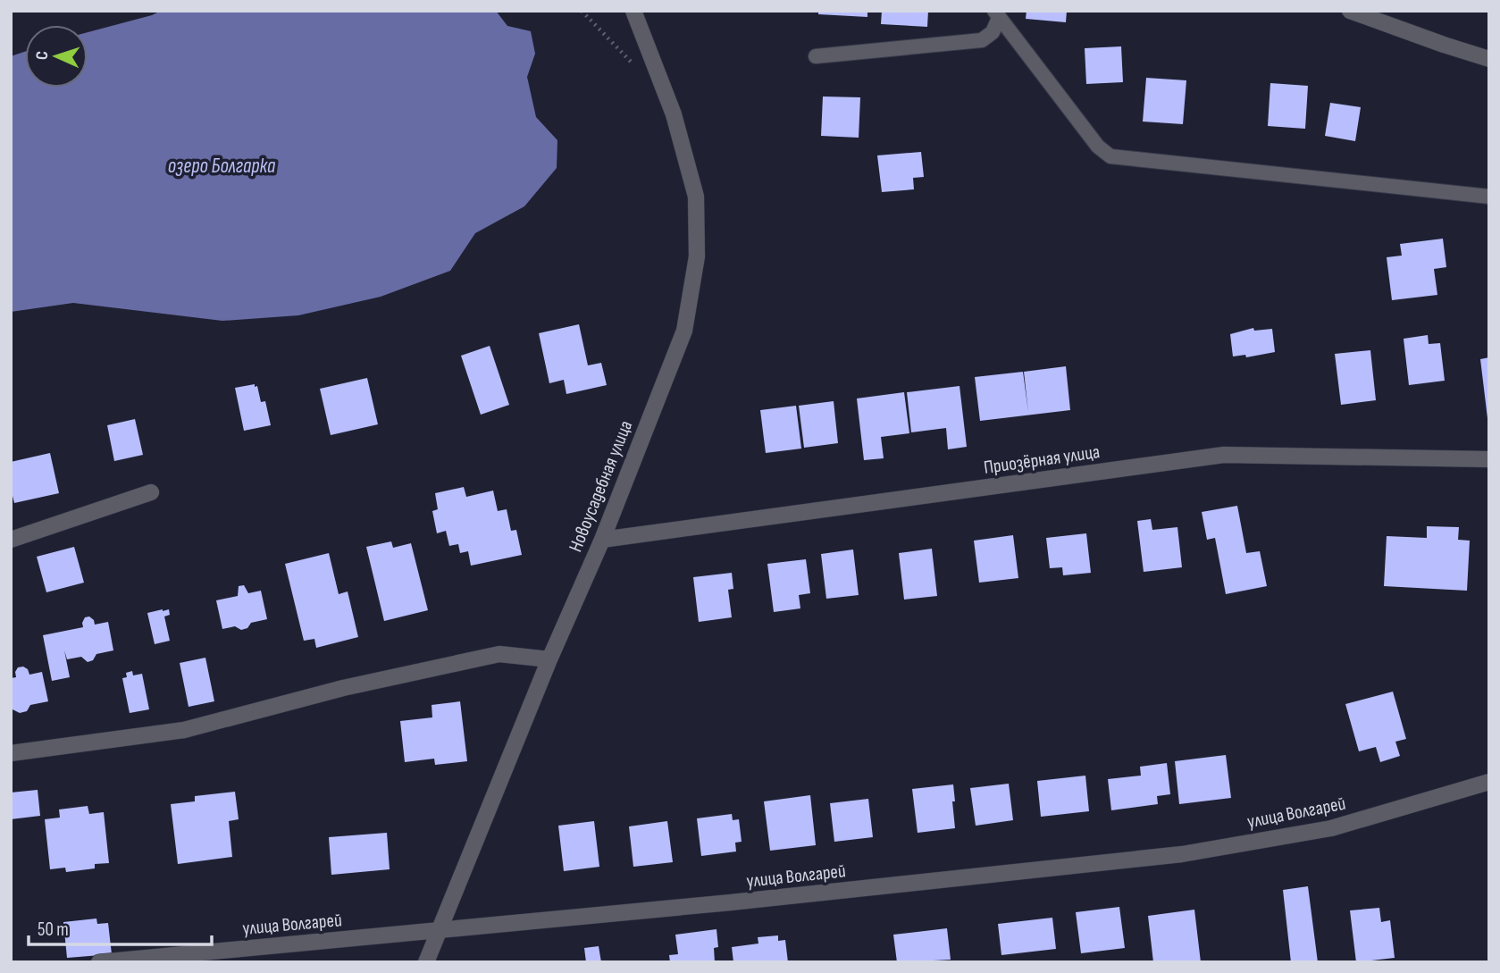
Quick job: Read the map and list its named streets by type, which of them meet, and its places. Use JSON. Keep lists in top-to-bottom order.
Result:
{
  "streets": {
    "street": ["Приозёрная улица", "Новоусадебная улица", "улица Волгарей"]
  },
  "crossings": [
    ["Приозёрная улица", "Новоусадебная улица"],
    ["Новоусадебная улица", "улица Волгарей"]
  ],
  "water": ["озеро Болгарка"],
  "scale_bar": "50 m",
  "north": "left"
}
